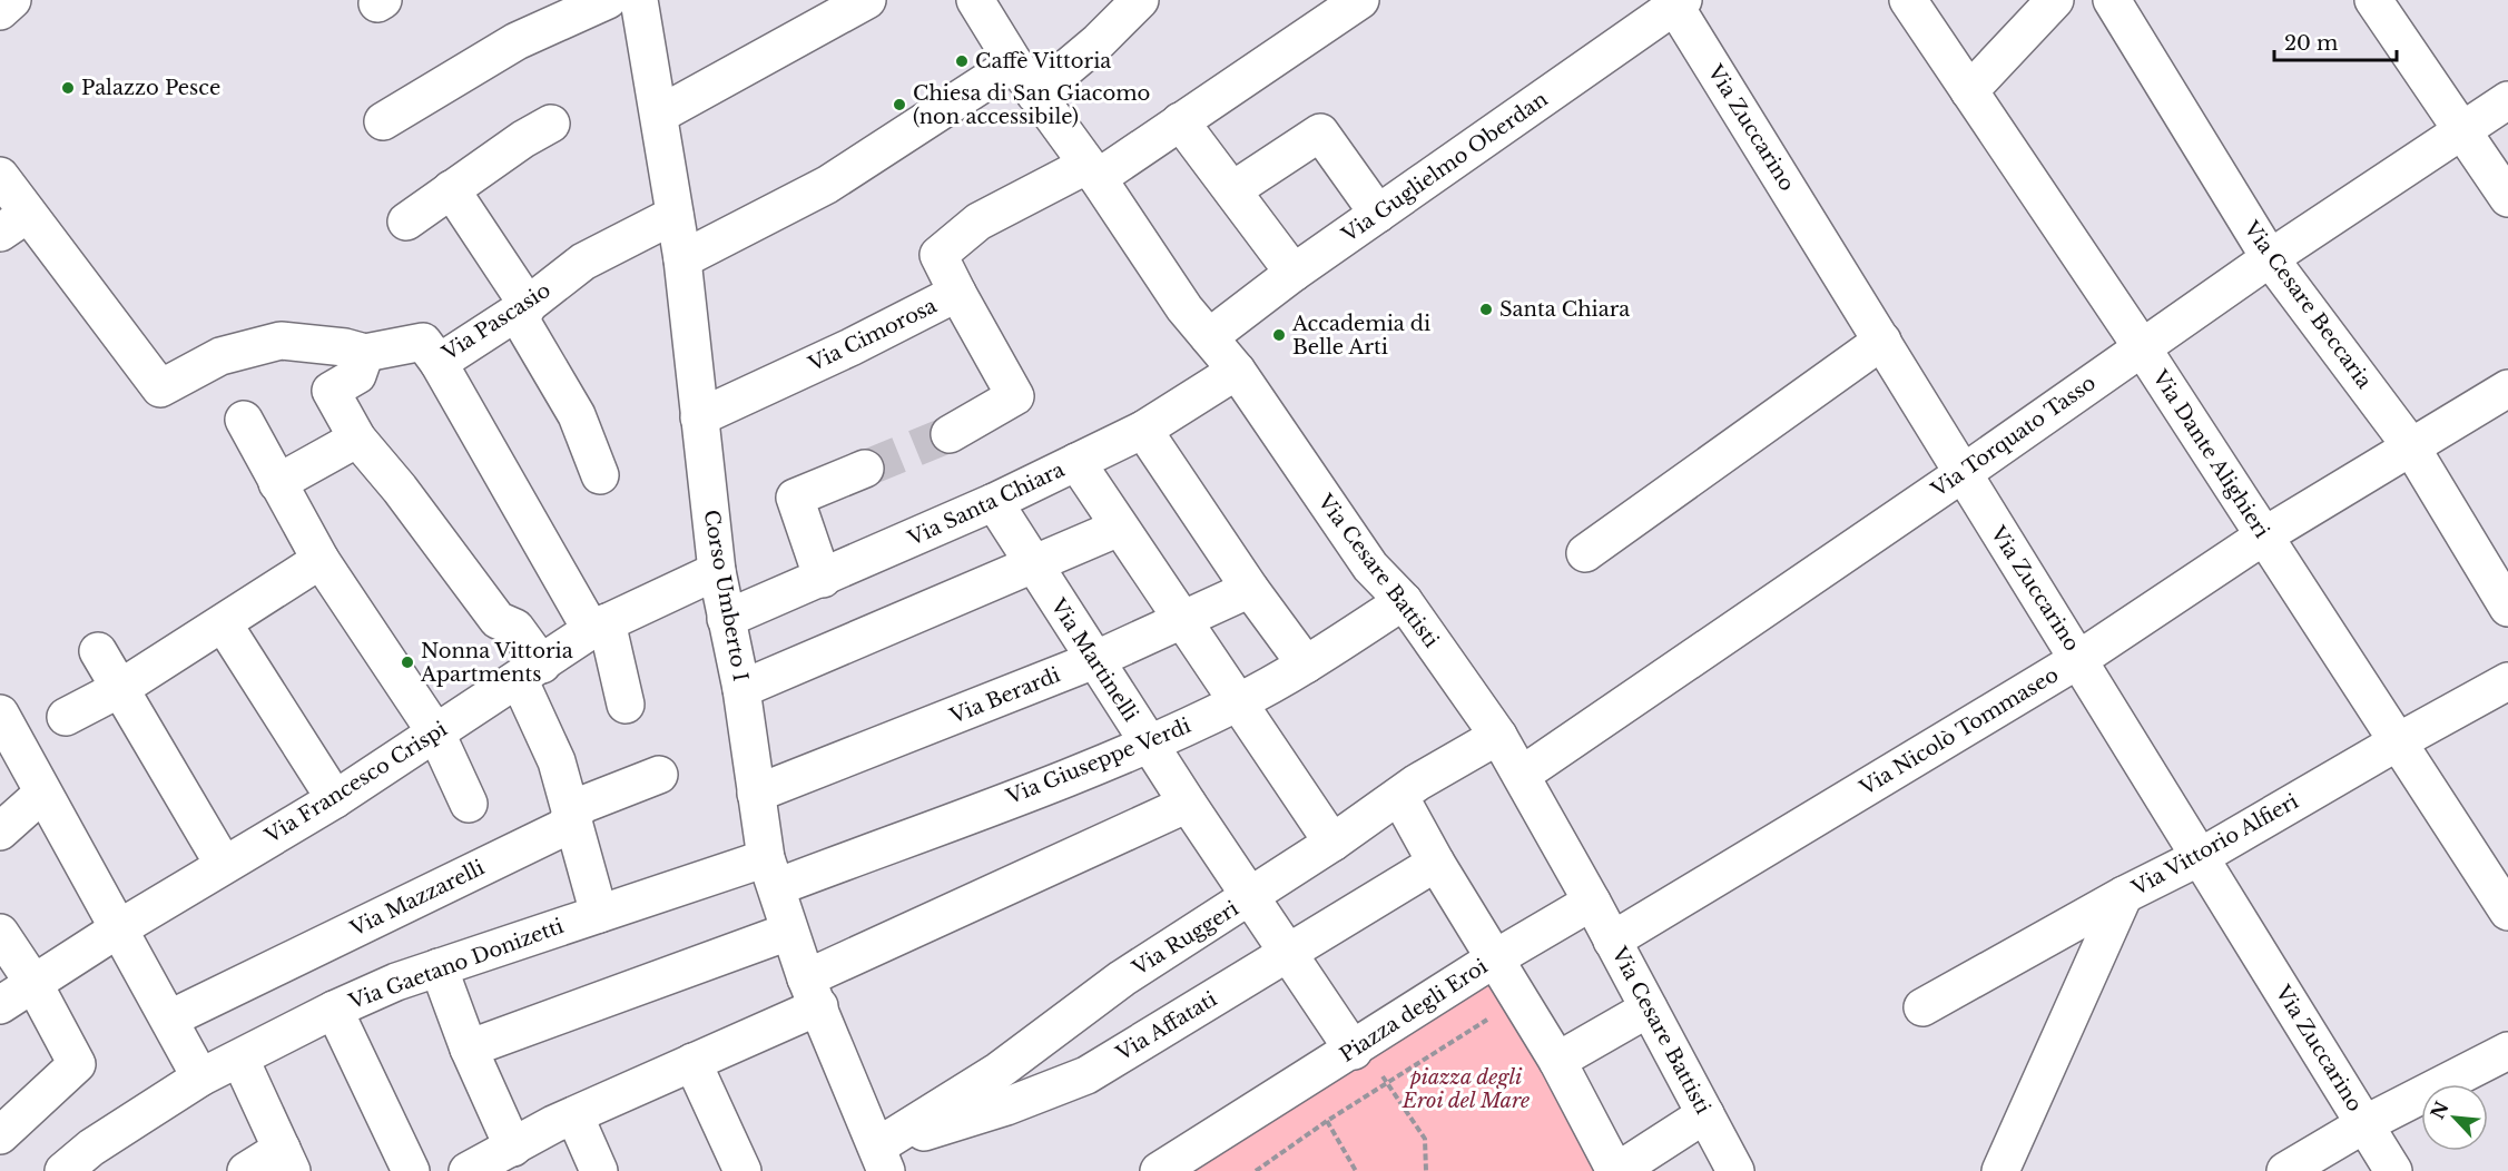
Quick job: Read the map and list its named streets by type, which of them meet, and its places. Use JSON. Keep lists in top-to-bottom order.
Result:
{
  "streets": {
    "street": [
      "Via Zuccarino",
      "Via Guglielmo Oberdan",
      "Via Cesare Beccaria",
      "Via Pascasio",
      "Via Cimorosa",
      "Via Torquato Tasso",
      "Via Dante Alighieri",
      "Via Santa Chiara",
      "Via Cesare Battisti",
      "Corso Umberto I",
      "Via Martinelli",
      "Via Berardi",
      "Via Nicolò Tommaseo",
      "Via Giuseppe Verdi",
      "Via Francesco Crispi",
      "Via Vittorio Alfieri",
      "Via Mazzarelli",
      "Via Ruggeri",
      "Via Gaetano Donizetti",
      "Piazza degli Eroi",
      "Via Affatati"
    ]
  },
  "crossings": [
    ["Via Zuccarino", "Via Guglielmo Oberdan"],
    ["Via Zuccarino", "Via Torquato Tasso"],
    ["Via Zuccarino", "Via Nicolò Tommaseo"],
    ["Via Zuccarino", "Via Vittorio Alfieri"],
    ["Via Guglielmo Oberdan", "Via Cesare Battisti"],
    ["Via Cesare Beccaria", "Via Torquato Tasso"],
    ["Via Cesare Beccaria", "Via Nicolò Tommaseo"],
    ["Via Pascasio", "Corso Umberto I"],
    ["Via Cimorosa", "Via Cesare Battisti"],
    ["Via Cimorosa", "Corso Umberto I"],
    ["Via Torquato Tasso", "Via Dante Alighieri"],
    ["Via Torquato Tasso", "Via Cesare Battisti"],
    ["Via Dante Alighieri", "Via Nicolò Tommaseo"],
    ["Via Dante Alighieri", "Via Vittorio Alfieri"],
    ["Via Santa Chiara", "Via Cesare Battisti"],
    ["Via Santa Chiara", "Corso Umberto I"],
    ["Via Santa Chiara", "Via Martinelli"],
    ["Via Cesare Battisti", "Via Nicolò Tommaseo"],
    ["Via Cesare Battisti", "Via Giuseppe Verdi"],
    ["Via Cesare Battisti", "Via Ruggeri"],
    ["Corso Umberto I", "Via Berardi"],
    ["Corso Umberto I", "Via Giuseppe Verdi"],
    ["Corso Umberto I", "Via Francesco Crispi"],
    ["Corso Umberto I", "Via Ruggeri"],
    ["Corso Umberto I", "Via Gaetano Donizetti"],
    ["Corso Umberto I", "Via Affatati"],
    ["Via Martinelli", "Via Berardi"],
    ["Via Martinelli", "Via Giuseppe Verdi"],
    ["Via Martinelli", "Via Ruggeri"],
    ["Via Martinelli", "Piazza degli Eroi"],
    ["Via Martinelli", "Via Affatati"],
    ["Via Giuseppe Verdi", "Via Gaetano Donizetti"],
    ["Via Ruggeri", "Via Affatati"]
  ],
  "parks": ["piazza degli Eroi del Mare"],
  "places": [
    "Caffè Vittoria",
    "Palazzo Pesce",
    "Chiesa di San Giacomo (non accessibile)",
    "Santa Chiara",
    "Accademia di Belle Arti",
    "Nonna Vittoria Apartments"
  ],
  "scale_bar": "20 m",
  "north": "top left"
}
